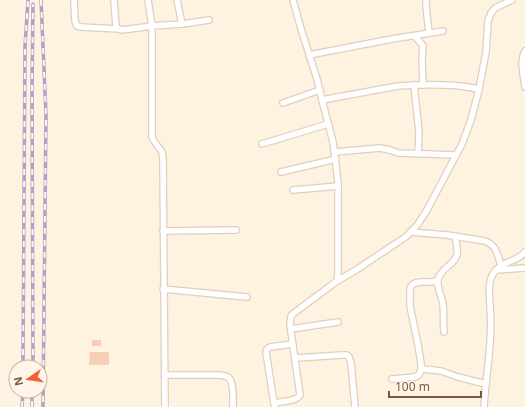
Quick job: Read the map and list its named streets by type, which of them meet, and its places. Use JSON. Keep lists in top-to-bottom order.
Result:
{
  "scale_bar": "100 m",
  "north": "left"
}
